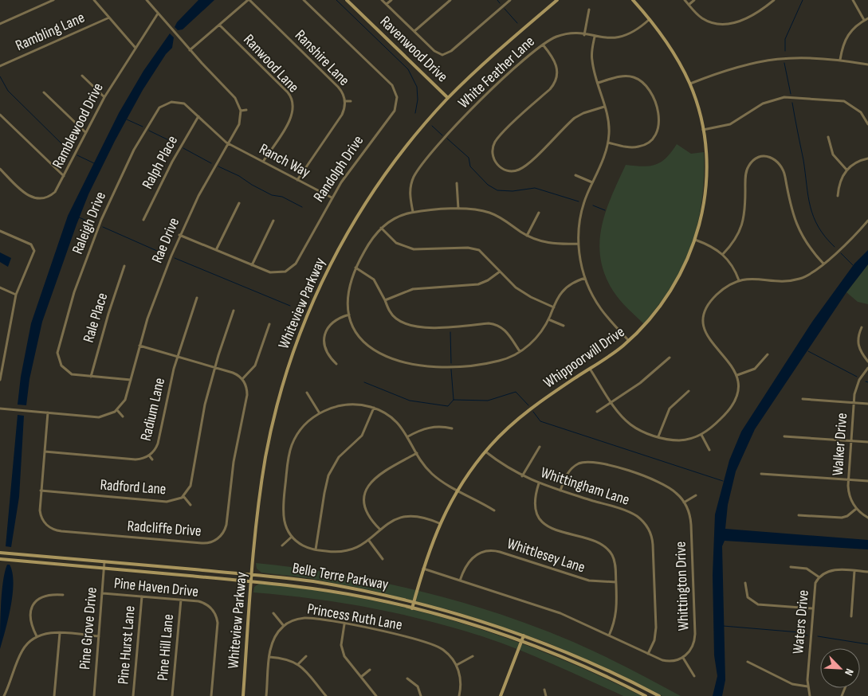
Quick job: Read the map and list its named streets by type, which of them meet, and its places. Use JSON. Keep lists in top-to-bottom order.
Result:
{
  "streets": {
    "street": [
      "Rambling Lane",
      "Ravenwood Drive",
      "Ranshire Lane",
      "Ranwood Lane",
      "White Feather Lane",
      "Ramblewood Drive",
      "Ranch Way",
      "Ralph Place",
      "Randolph Drive",
      "Raleigh Drive",
      "Rae Drive",
      "Whiteview Parkway",
      "Rale Place",
      "Whippoorwill Drive",
      "Radium Lane",
      "Walker Drive",
      "Whittingham Lane",
      "Radford Lane",
      "Radcliffe Drive",
      "Whittlesey Lane",
      "Belle Terre Parkway",
      "Whittington Drive",
      "Pine Haven Drive",
      "Princess Ruth Lane",
      "Waters Drive",
      "Pine Grove Drive",
      "Pine Hurst Lane",
      "Pine Hill Lane"
    ]
  },
  "crossings": [
    ["Ravenwood Drive", "Whiteview Parkway"],
    ["Ranshire Lane", "Ranch Way"],
    ["Ranwood Lane", "Ranch Way"],
    ["White Feather Lane", "Whippoorwill Drive"],
    ["Ranch Way", "Randolph Drive"],
    ["Ranch Way", "Raleigh Drive"],
    ["Ranch Way", "Rae Drive"],
    ["Ralph Place", "Raleigh Drive"],
    ["Randolph Drive", "Rae Drive"],
    ["Raleigh Drive", "Rae Drive"],
    ["Raleigh Drive", "Rale Place"],
    ["Whiteview Parkway", "Belle Terre Parkway"],
    ["Whippoorwill Drive", "Whittingham Lane"],
    ["Whippoorwill Drive", "Belle Terre Parkway"],
    ["Radium Lane", "Radcliffe Drive"],
    ["Whittingham Lane", "Whittington Drive"],
    ["Radford Lane", "Radcliffe Drive"],
    ["Belle Terre Parkway", "Pine Grove Drive"],
    ["Pine Haven Drive", "Pine Grove Drive"],
    ["Pine Haven Drive", "Pine Hurst Lane"],
    ["Pine Haven Drive", "Pine Hill Lane"]
  ],
  "north": "bottom right"
}
